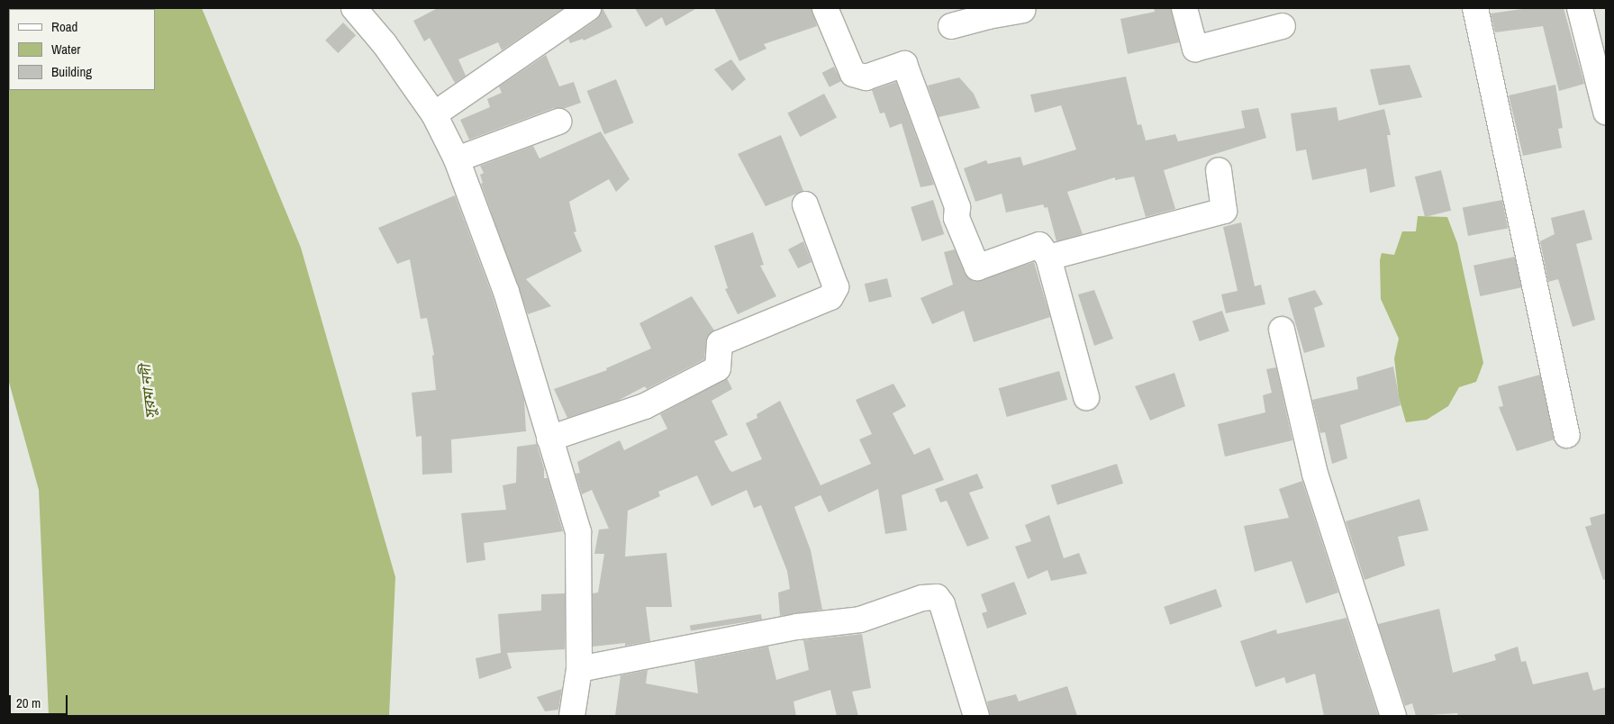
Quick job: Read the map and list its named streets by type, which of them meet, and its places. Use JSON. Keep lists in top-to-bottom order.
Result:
{
  "water": ["সুরমা নদী"],
  "legend": ["Road", "Water", "Building"],
  "scale_bar": "20 m"
}
